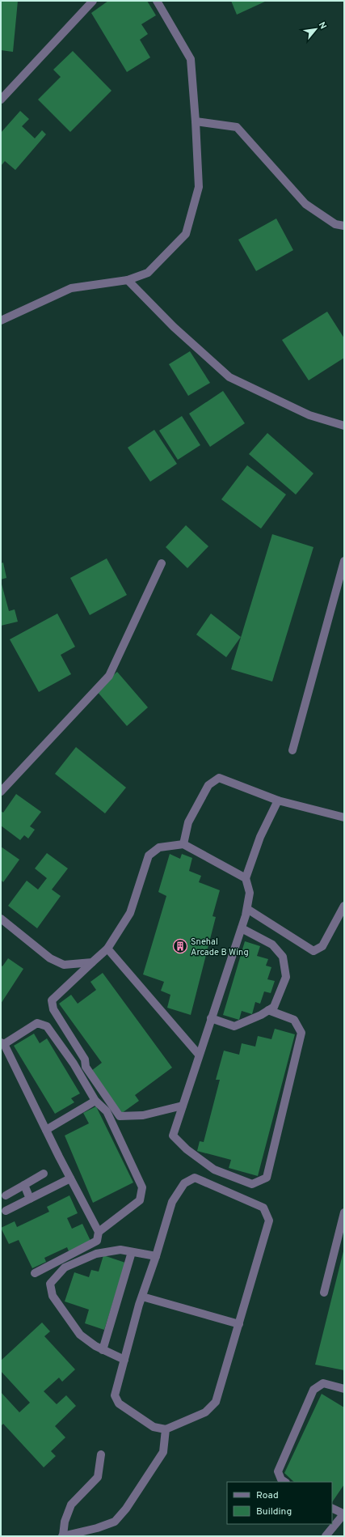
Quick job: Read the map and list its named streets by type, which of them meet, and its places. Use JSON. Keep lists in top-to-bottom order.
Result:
{
  "places": {
    "building": ["Snehal Arcade B Wing"]
  },
  "legend": ["Road", "Building"],
  "north": "top right"
}
